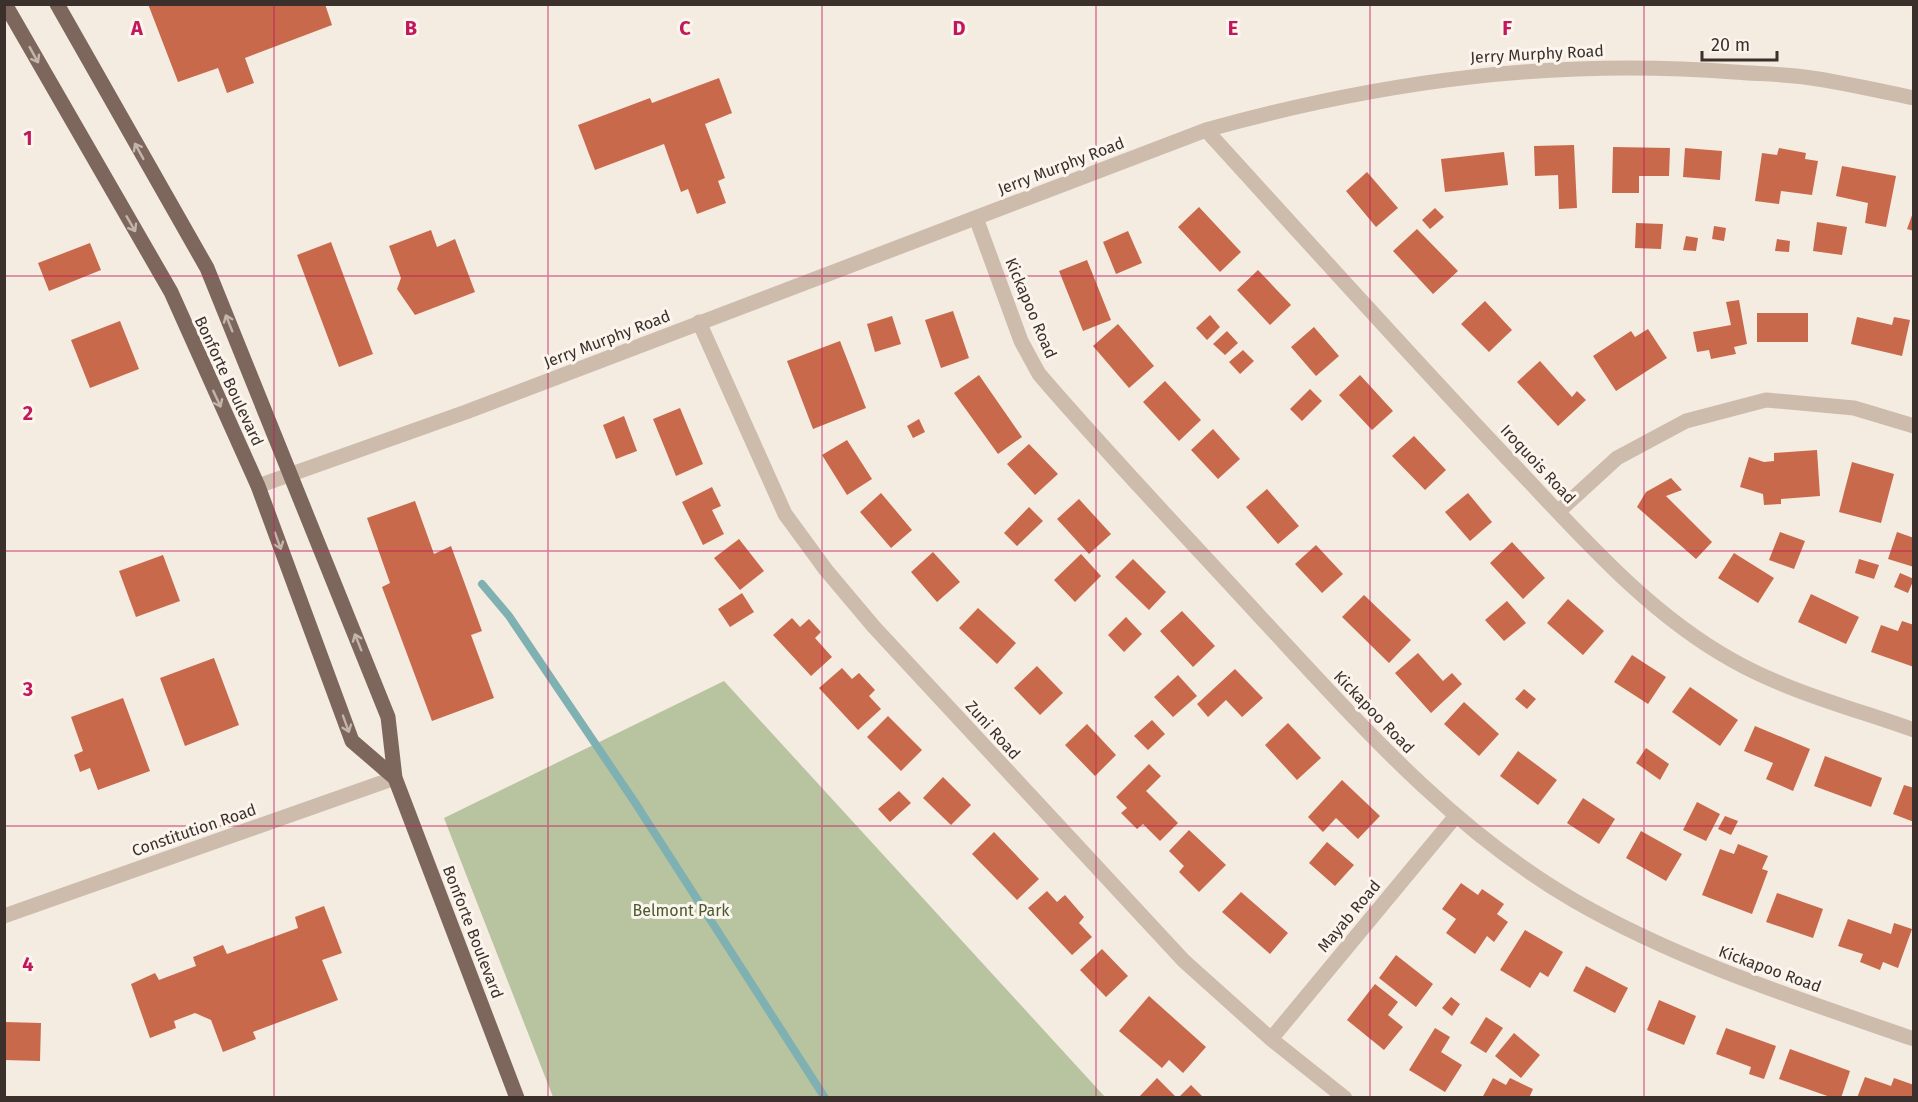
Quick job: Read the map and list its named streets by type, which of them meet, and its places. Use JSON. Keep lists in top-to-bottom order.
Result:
{
  "streets": {
    "main road": ["Bonforte Boulevard"],
    "street": [
      "Jerry Murphy Road",
      "Kickapoo Road",
      "Iroquois Road",
      "Zuni Road",
      "Constitution Road",
      "Mayab Road"
    ]
  },
  "crossings": [
    ["Jerry Murphy Road", "Kickapoo Road"],
    ["Jerry Murphy Road", "Bonforte Boulevard"],
    ["Jerry Murphy Road", "Iroquois Road"],
    ["Jerry Murphy Road", "Zuni Road"],
    ["Kickapoo Road", "Mayab Road"],
    ["Bonforte Boulevard", "Constitution Road"],
    ["Zuni Road", "Mayab Road"]
  ],
  "parks": ["Belmont Park"],
  "scale_bar": "20 m",
  "grid": {
    "columns": [
      "A",
      "B",
      "C",
      "D",
      "E",
      "F"
    ],
    "rows": [
      "1",
      "2",
      "3",
      "4"
    ]
  }
}
